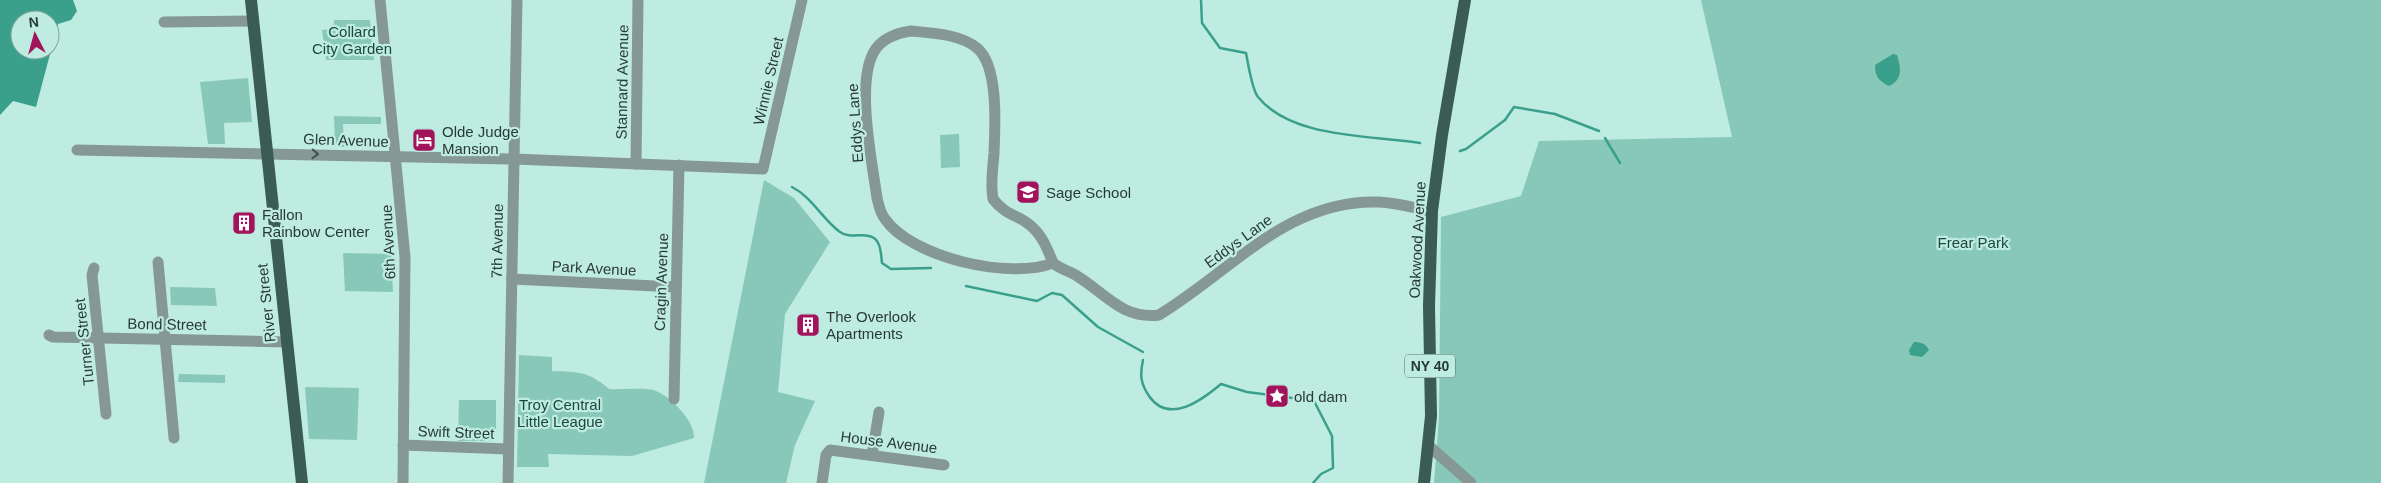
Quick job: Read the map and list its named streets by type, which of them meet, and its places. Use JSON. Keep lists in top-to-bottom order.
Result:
{
  "streets": {
    "main road": ["Oakwood Avenue", "River Street", "NY 40"],
    "street": [
      "Winnie Street",
      "Stannard Avenue",
      "Eddys Lane",
      "Glen Avenue",
      "7th Avenue",
      "6th Avenue",
      "Park Avenue",
      "Cragin Avenue",
      "Bond Street",
      "Turner Street",
      "Swift Street",
      "House Avenue"
    ]
  },
  "crossings": [
    ["Winnie Street", "Glen Avenue"],
    ["Stannard Avenue", "Glen Avenue"],
    ["Eddys Lane", "Oakwood Avenue"],
    ["Glen Avenue", "7th Avenue"],
    ["Glen Avenue", "6th Avenue"],
    ["Glen Avenue", "Cragin Avenue"],
    ["Glen Avenue", "River Street"],
    ["7th Avenue", "Park Avenue"],
    ["7th Avenue", "Swift Street"],
    ["6th Avenue", "Swift Street"],
    ["Park Avenue", "Cragin Avenue"],
    ["River Street", "Bond Street"],
    ["Bond Street", "Turner Street"]
  ],
  "parks": ["Collard City Garden", "Frear Park", "Troy Central Little League"],
  "places": {
    "hotel": ["Olde Judge Mansion"],
    "school or university": ["Sage School"],
    "building": ["Fallon Rainbow Center", "The Overlook Apartments"],
    "place": ["old dam"]
  },
  "north": "top"
}
